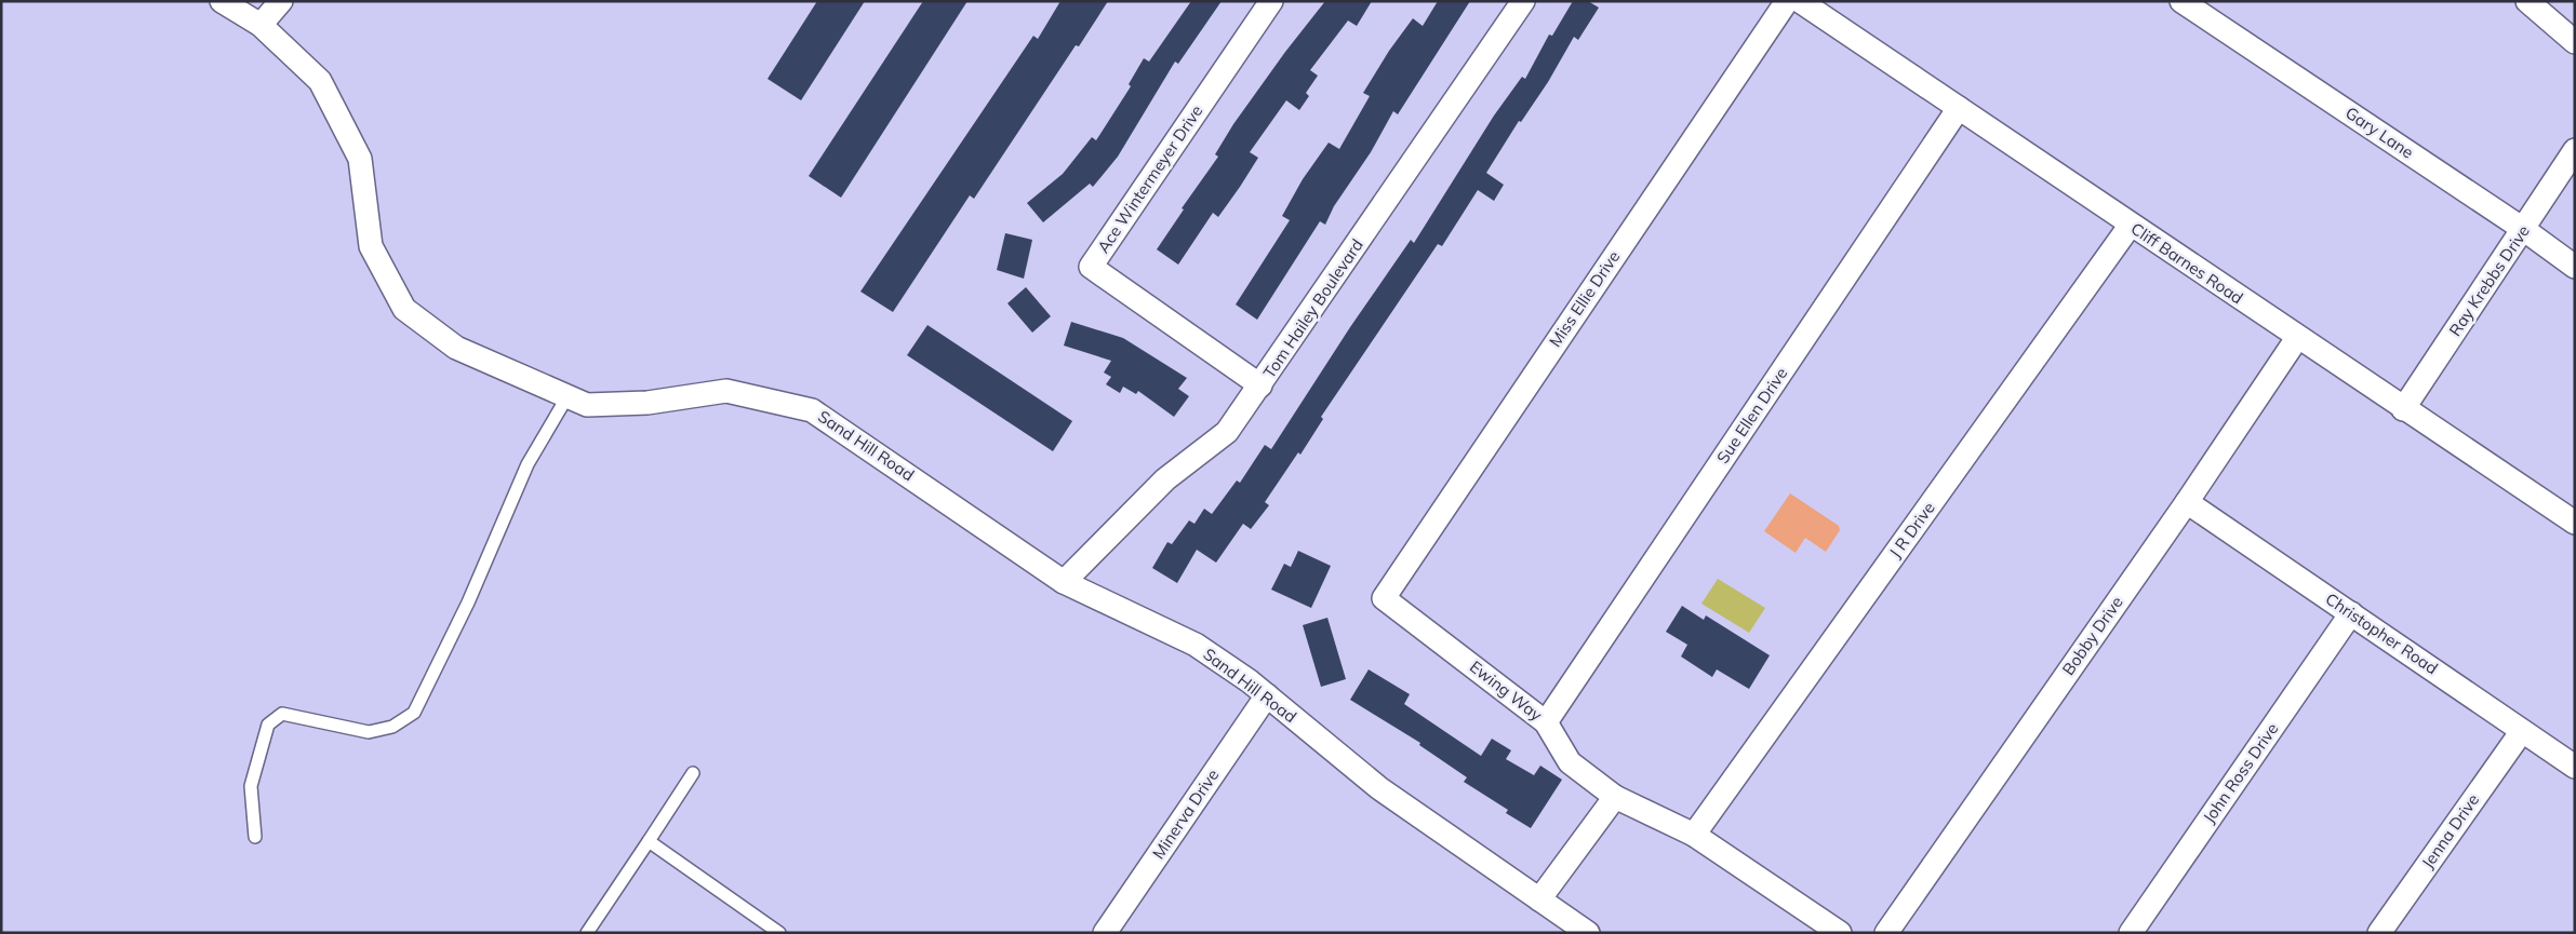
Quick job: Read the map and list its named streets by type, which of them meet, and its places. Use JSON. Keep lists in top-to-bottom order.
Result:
{
  "streets": {
    "street": [
      "Gary Lane",
      "Ace Wintermeyer Drive",
      "Cliff Barnes Road",
      "Ray Krebbs Drive",
      "Miss Ellie Drive",
      "Tom Hailey Boulevard",
      "Sue Ellen Drive",
      "Sand Hill Road",
      "J R Drive",
      "Christopher Road",
      "Bobby Drive",
      "Ewing Way",
      "John Ross Drive",
      "Minerva Drive",
      "Jenna Drive"
    ]
  },
  "crossings": [
    ["Gary Lane", "Ray Krebbs Drive"],
    ["Ace Wintermeyer Drive", "Tom Hailey Boulevard"],
    ["Cliff Barnes Road", "Ray Krebbs Drive"],
    ["Cliff Barnes Road", "Sue Ellen Drive"],
    ["Cliff Barnes Road", "J R Drive"],
    ["Cliff Barnes Road", "Bobby Drive"],
    ["Miss Ellie Drive", "Ewing Way"],
    ["Tom Hailey Boulevard", "Sand Hill Road"],
    ["Sue Ellen Drive", "Ewing Way"],
    ["Sand Hill Road", "Minerva Drive"],
    ["J R Drive", "Ewing Way"],
    ["Christopher Road", "Bobby Drive"],
    ["Christopher Road", "John Ross Drive"],
    ["Christopher Road", "Jenna Drive"]
  ]
}
